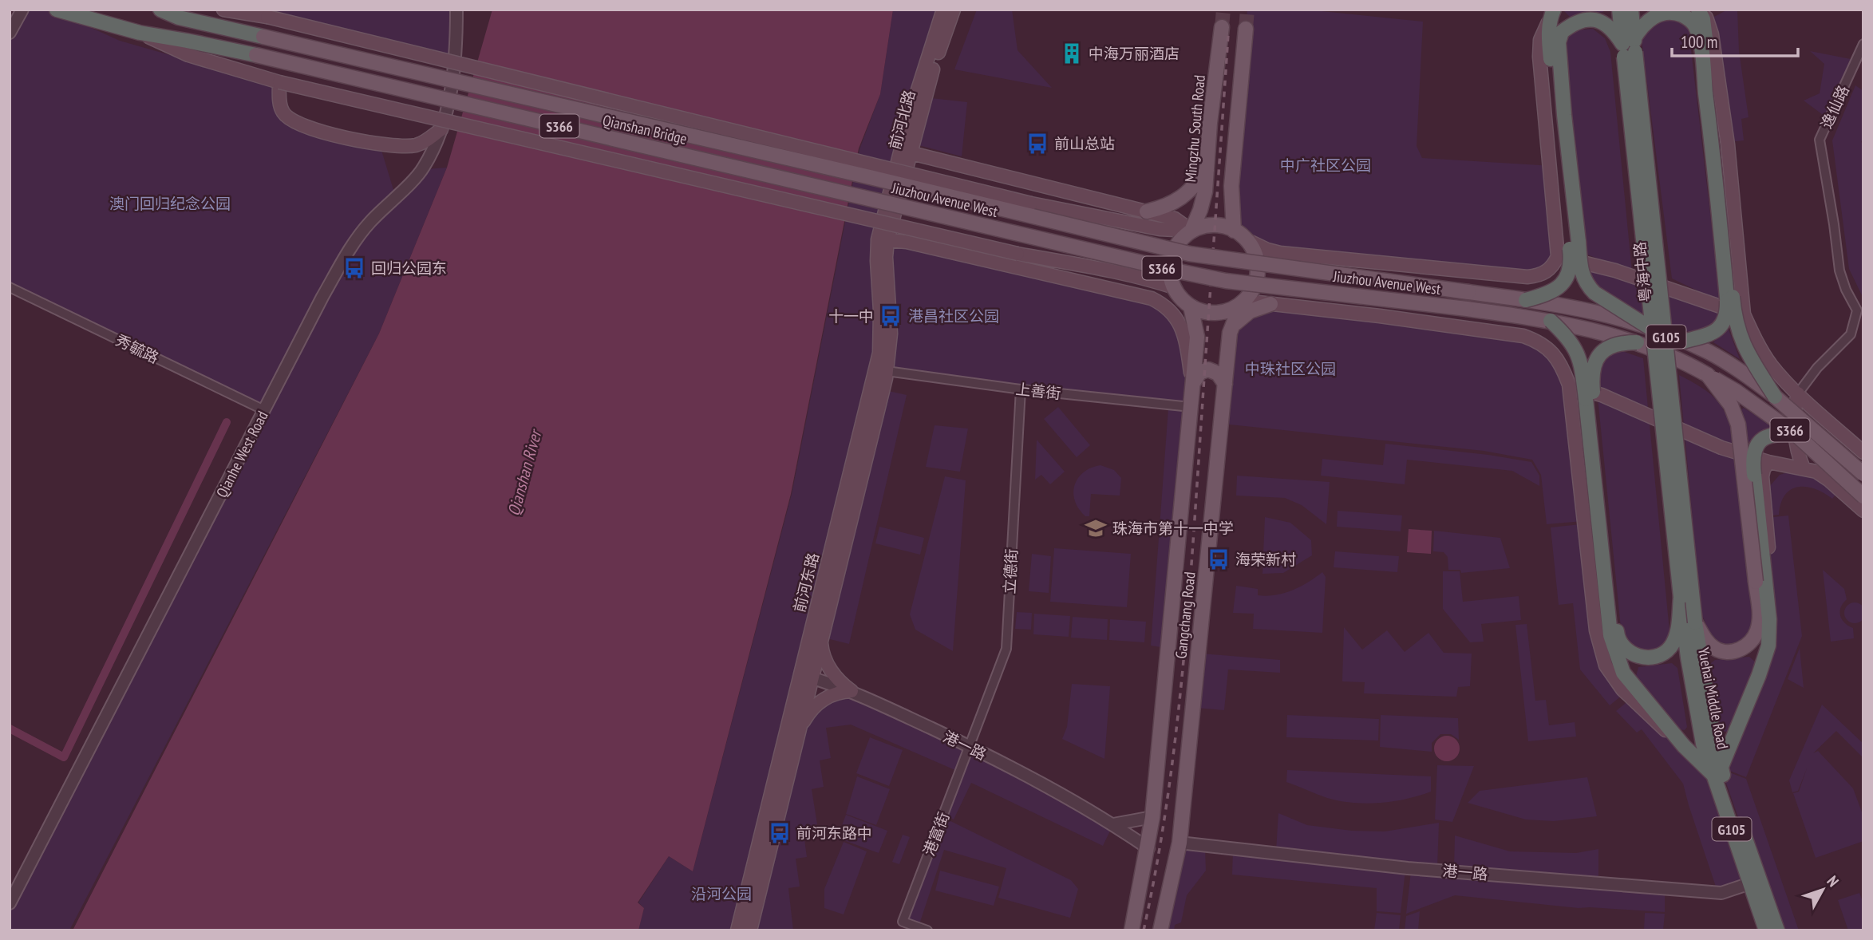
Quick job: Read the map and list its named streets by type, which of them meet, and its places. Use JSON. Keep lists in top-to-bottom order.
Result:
{
  "streets": {
    "highway": [
      "S366",
      "粤海中路",
      "G105",
      "Yuehai Middle Road"
    ],
    "main road": [
      "前河北路",
      "Mingzhu South Road",
      "Qianshan Bridge",
      "Jiuzhou Avenue West",
      "前河东路",
      "Gangchang Road"
    ],
    "street": [
      "逸仙路",
      "秀毓路",
      "上善街",
      "Qianhe West Road",
      "立德街",
      "港一路",
      "港富街"
    ]
  },
  "crossings": [
    ["前河北路", "前河东路"],
    ["S366", "Qianshan Bridge"],
    ["Mingzhu South Road", "Gangchang Road"],
    ["Qianshan Bridge", "Jiuzhou Avenue West"],
    ["粤海中路", "G105"],
    ["粤海中路", "Yuehai Middle Road"],
    ["秀毓路", "Qianhe West Road"],
    ["上善街", "立德街"],
    ["上善街", "前河东路"],
    ["上善街", "Gangchang Road"],
    ["立德街", "港一路"],
    ["立德街", "港富街"],
    ["前河东路", "港一路"],
    ["Gangchang Road", "港一路"],
    ["Yuehai Middle Road", "港一路"],
    ["港一路", "港富街"]
  ],
  "water": ["Qianshan River"],
  "parks": [
    "中广社区公园",
    "澳门回归纪念公园",
    "港昌社区公园",
    "中珠社区公园",
    "沿河公园"
  ],
  "places": {
    "building": ["中海万丽酒店"],
    "bus stop": [
      "前山总站",
      "回归公园东",
      "十一中",
      "海荣新村",
      "前河东路中"
    ],
    "school or university": ["珠海市第十一中学"]
  },
  "scale_bar": "100 m",
  "north": "top right"
}
